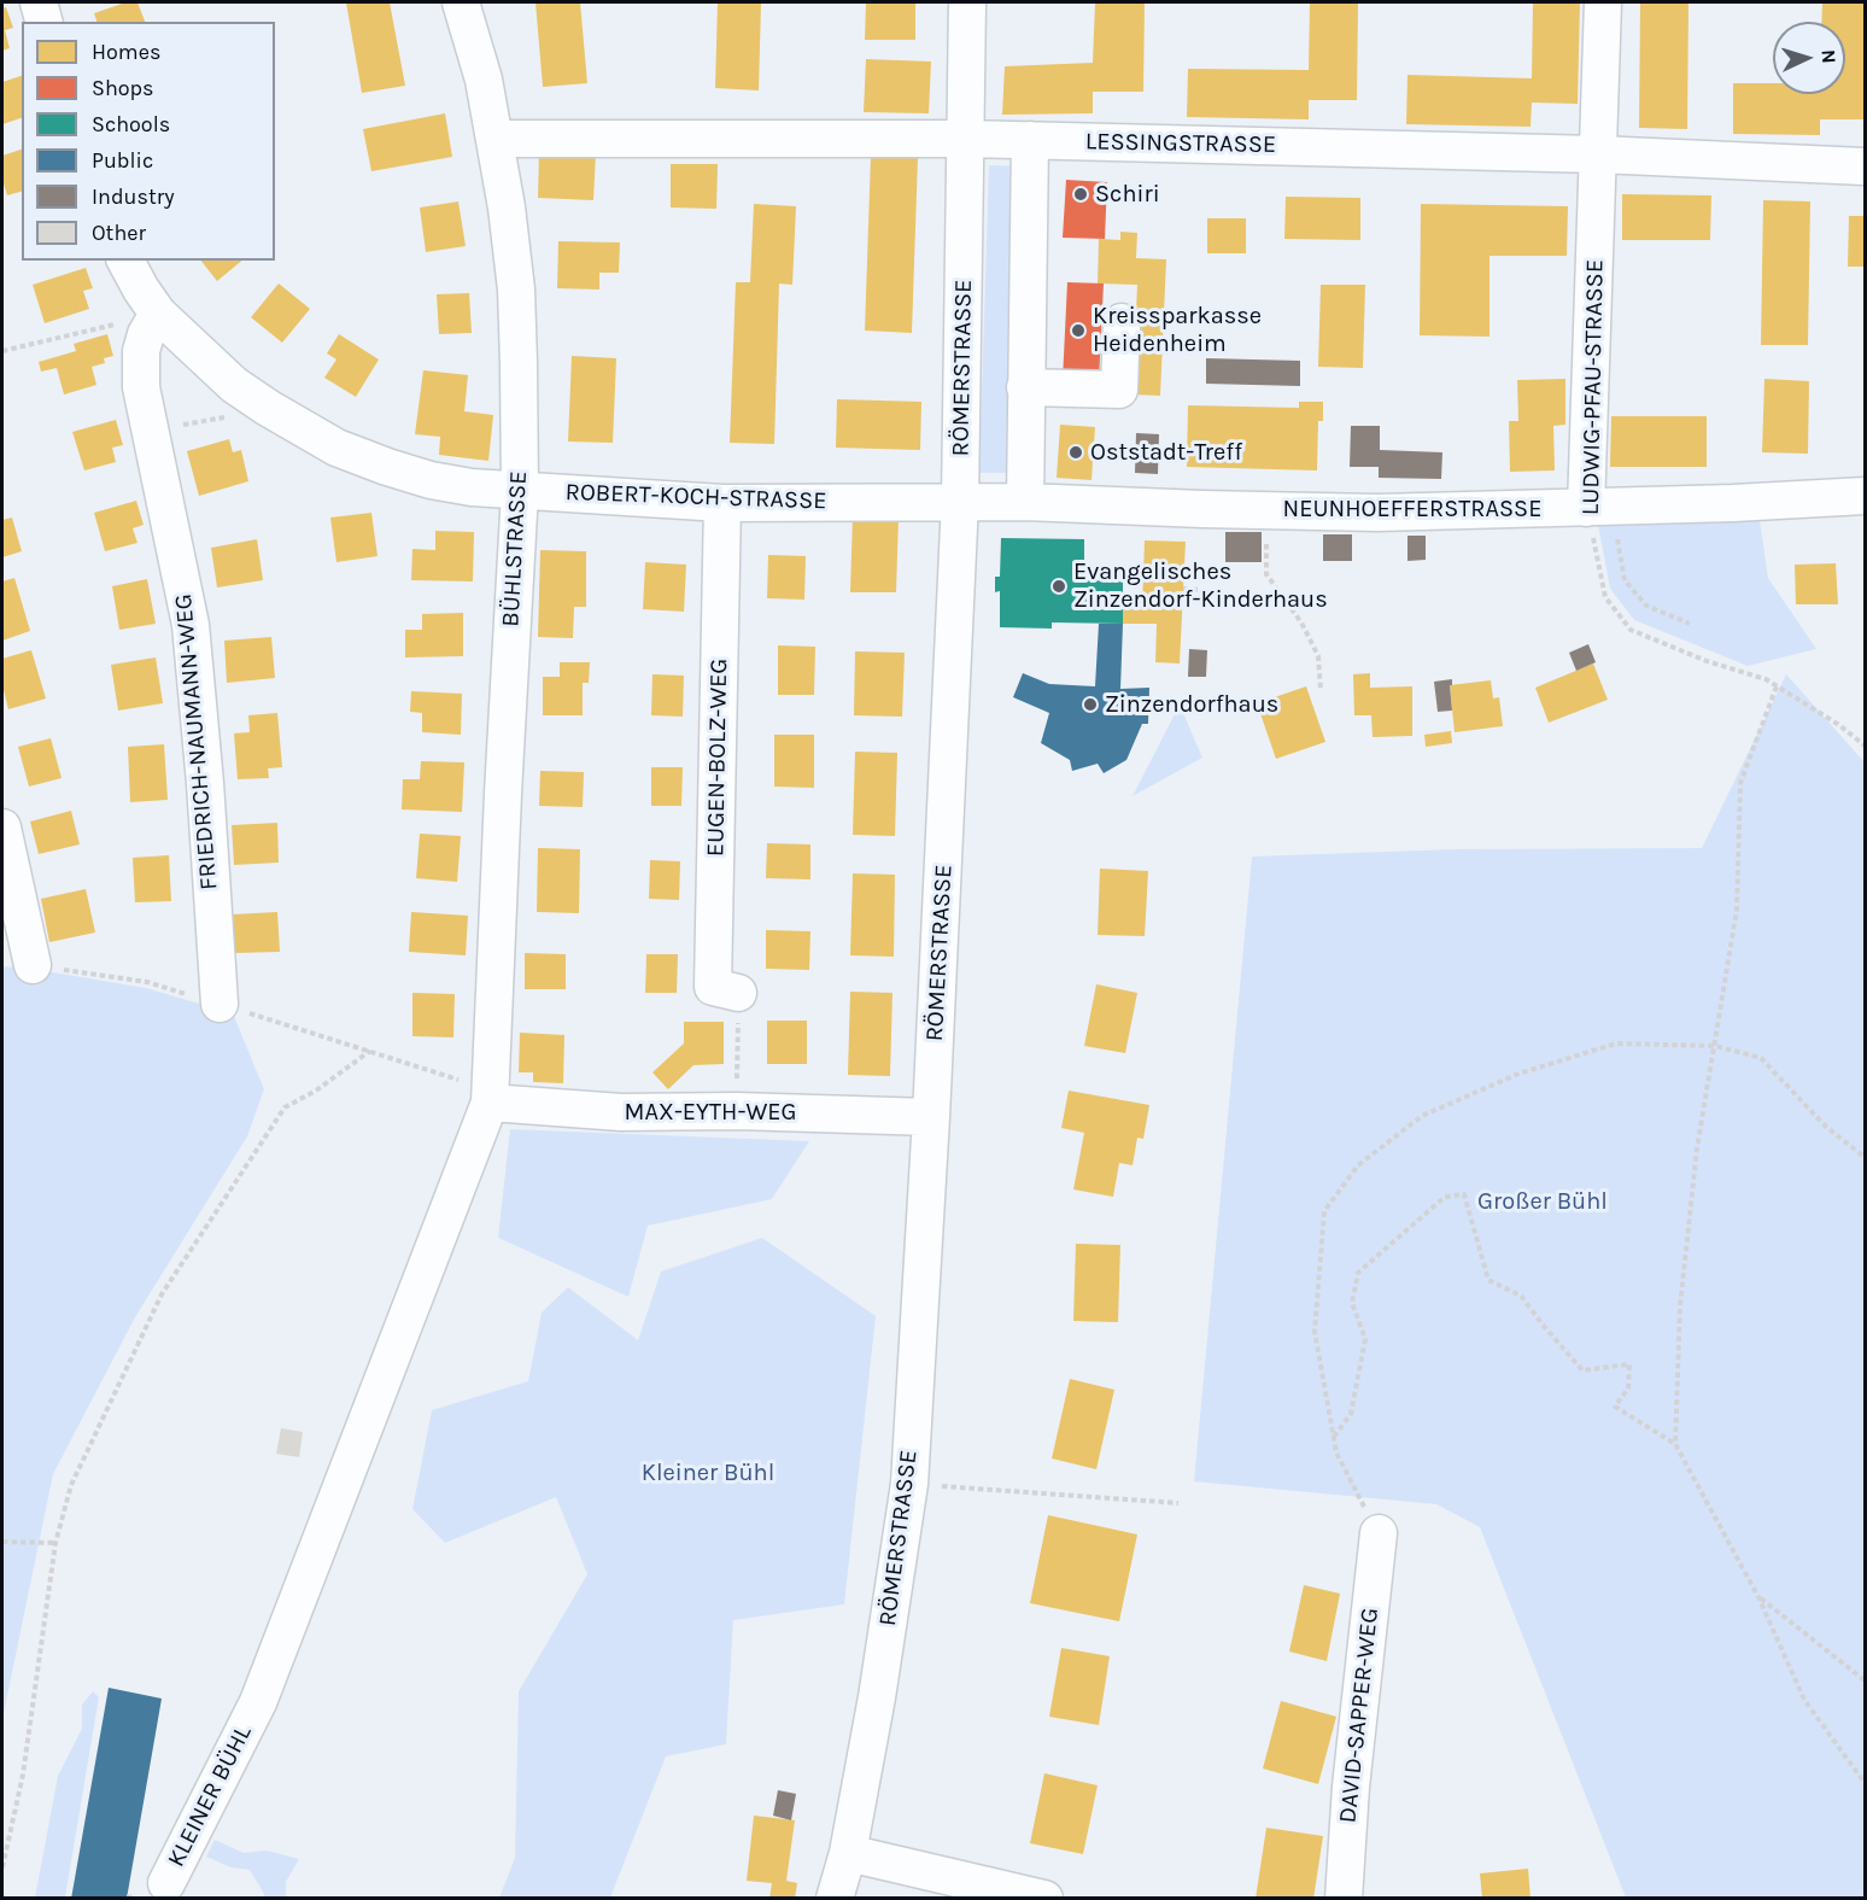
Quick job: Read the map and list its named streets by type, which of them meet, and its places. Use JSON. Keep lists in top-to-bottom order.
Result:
{
  "streets": {
    "street": [
      "LESSINGSTRASSE",
      "RÖMERSTRASSE",
      "LUDWIG-PFAU-STRASSE",
      "ROBERT-KOCH-STRASSE",
      "NEUNHOEFFERSTRASSE",
      "BÜHLSTRASSE",
      "FRIEDRICH-NAUMANN-WEG",
      "EUGEN-BOLZ-WEG",
      "MAX-EYTH-WEG",
      "DAVID-SAPPER-WEG",
      "KLEINER BÜHL"
    ]
  },
  "crossings": [
    ["LESSINGSTRASSE", "RÖMERSTRASSE"],
    ["LESSINGSTRASSE", "LUDWIG-PFAU-STRASSE"],
    ["LESSINGSTRASSE", "BÜHLSTRASSE"],
    ["RÖMERSTRASSE", "ROBERT-KOCH-STRASSE"],
    ["RÖMERSTRASSE", "NEUNHOEFFERSTRASSE"],
    ["RÖMERSTRASSE", "MAX-EYTH-WEG"],
    ["LUDWIG-PFAU-STRASSE", "NEUNHOEFFERSTRASSE"],
    ["ROBERT-KOCH-STRASSE", "NEUNHOEFFERSTRASSE"],
    ["ROBERT-KOCH-STRASSE", "BÜHLSTRASSE"],
    ["ROBERT-KOCH-STRASSE", "FRIEDRICH-NAUMANN-WEG"],
    ["ROBERT-KOCH-STRASSE", "EUGEN-BOLZ-WEG"],
    ["BÜHLSTRASSE", "MAX-EYTH-WEG"],
    ["BÜHLSTRASSE", "KLEINER BÜHL"],
    ["MAX-EYTH-WEG", "KLEINER BÜHL"]
  ],
  "parks": ["Großer Bühl", "Kleiner Bühl"],
  "places": [
    "Schiri",
    "Kreissparkasse Heidenheim",
    "Oststadt-Treff",
    "Evangelisches Zinzendorf-Kinderhaus",
    "Zinzendorfhaus"
  ],
  "legend": [
    "Homes",
    "Shops",
    "Schools",
    "Public",
    "Industry",
    "Other"
  ],
  "north": "right"
}
